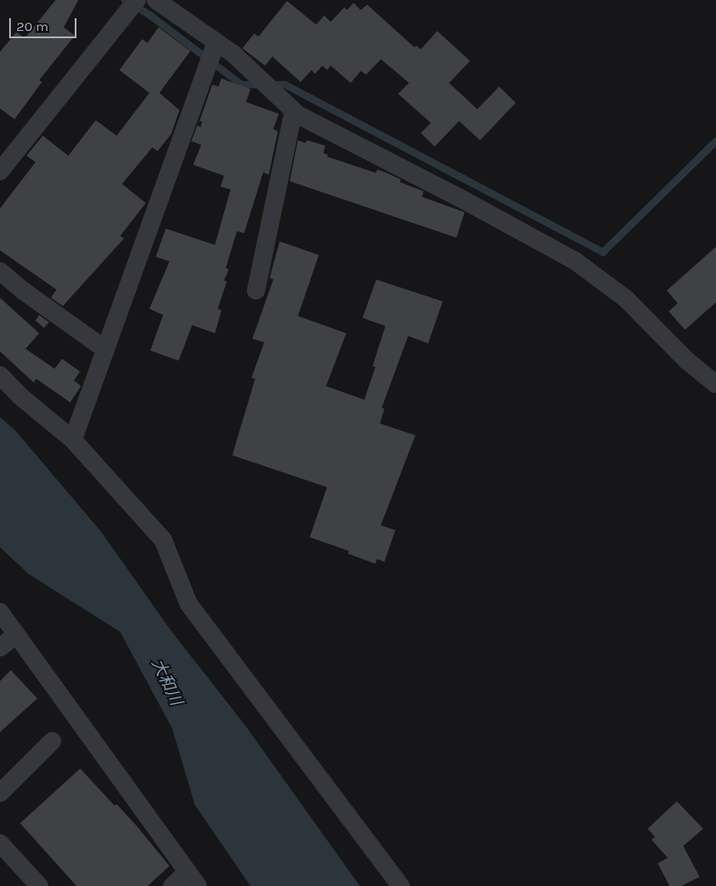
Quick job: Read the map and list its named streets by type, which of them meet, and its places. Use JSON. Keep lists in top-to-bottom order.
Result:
{
  "water": ["大和川"],
  "scale_bar": "20 m"
}
